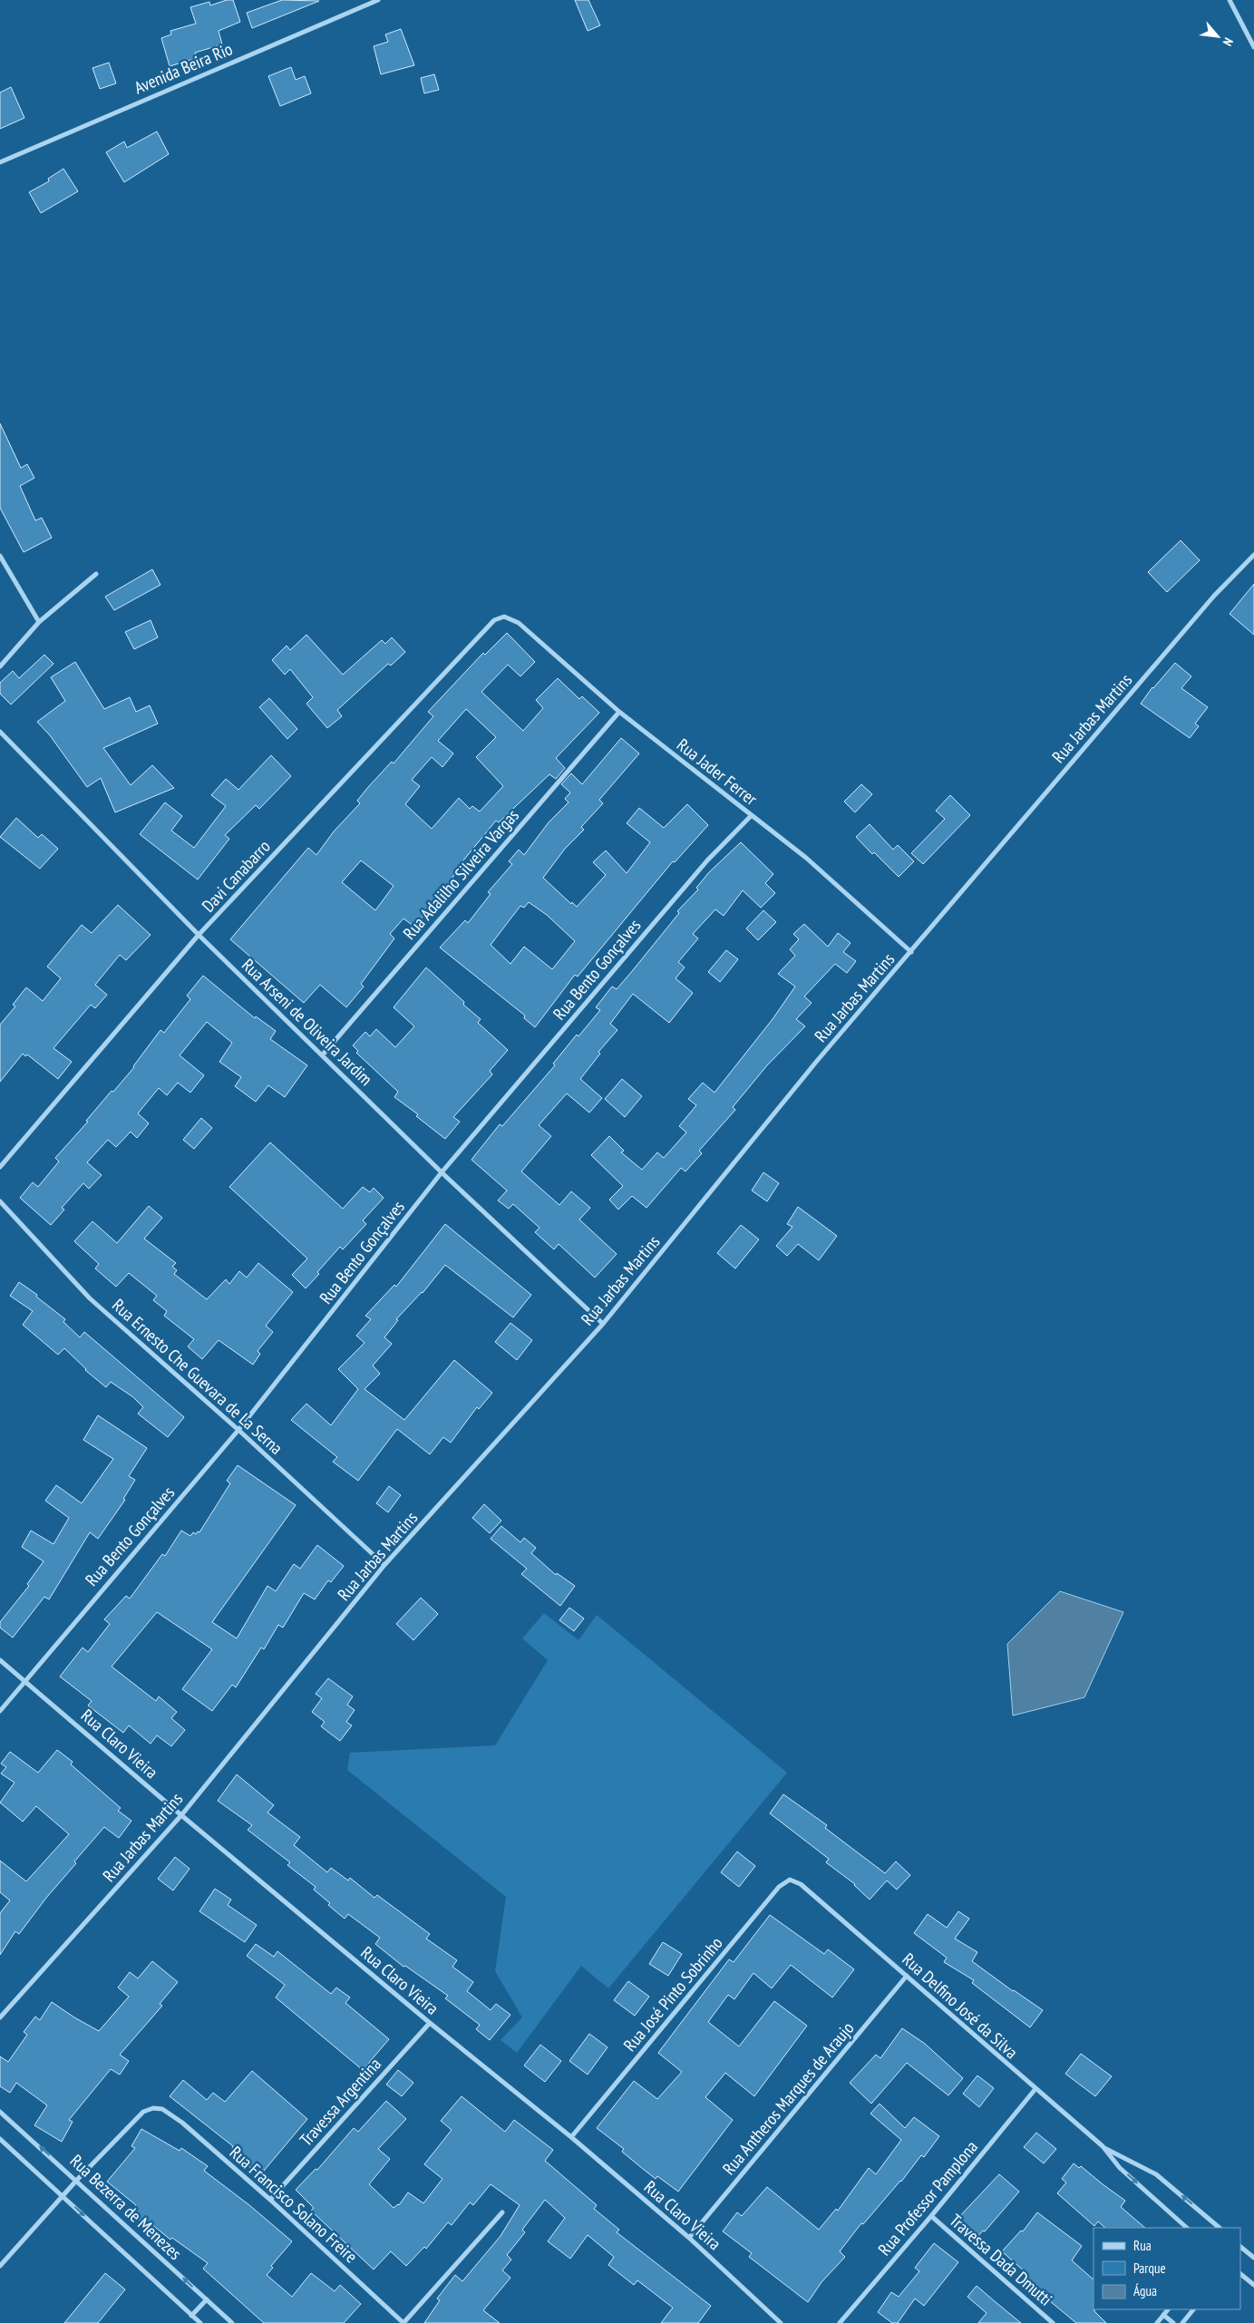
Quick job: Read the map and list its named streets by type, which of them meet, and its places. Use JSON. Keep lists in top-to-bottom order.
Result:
{
  "streets": {
    "street": [
      "Avenida Beira Rio",
      "Rua Jarbas Martins",
      "Rua Jader Ferrer",
      "Rua Adalilho Silveira Vargas",
      "Davi Canabarro",
      "Rua Bento Gonçalves",
      "Rua Arseni de Oliveira Jardim",
      "Rua Ernesto Che Guevara de La Serna",
      "Rua Claro Vieira",
      "Rua José Pinto Sobrinho",
      "Rua Delfino José da Silva",
      "Rua Antheros Marques de Araujo",
      "Travessa Argentina",
      "Rua Professor Pamplona",
      "Rua Francisco Solano Freire",
      "Rua Bezerra de Menezes",
      "Travessa Dada Dmutti"
    ]
  },
  "crossings": [
    ["Rua Jarbas Martins", "Rua Jader Ferrer"],
    ["Rua Jarbas Martins", "Rua Arseni de Oliveira Jardim"],
    ["Rua Jarbas Martins", "Rua Ernesto Che Guevara de La Serna"],
    ["Rua Jarbas Martins", "Rua Claro Vieira"],
    ["Rua Jader Ferrer", "Rua Adalilho Silveira Vargas"],
    ["Rua Jader Ferrer", "Davi Canabarro"],
    ["Rua Jader Ferrer", "Rua Bento Gonçalves"],
    ["Rua Adalilho Silveira Vargas", "Rua Arseni de Oliveira Jardim"],
    ["Davi Canabarro", "Rua Arseni de Oliveira Jardim"],
    ["Rua Bento Gonçalves", "Rua Arseni de Oliveira Jardim"],
    ["Rua Bento Gonçalves", "Rua Ernesto Che Guevara de La Serna"],
    ["Rua Bento Gonçalves", "Rua Claro Vieira"],
    ["Rua Claro Vieira", "Rua José Pinto Sobrinho"],
    ["Rua Claro Vieira", "Rua Antheros Marques de Araujo"],
    ["Rua Claro Vieira", "Travessa Argentina"],
    ["Rua José Pinto Sobrinho", "Rua Delfino José da Silva"],
    ["Rua Delfino José da Silva", "Rua Antheros Marques de Araujo"],
    ["Rua Delfino José da Silva", "Rua Professor Pamplona"],
    ["Travessa Argentina", "Rua Francisco Solano Freire"],
    ["Rua Professor Pamplona", "Travessa Dada Dmutti"],
    ["Rua Francisco Solano Freire", "Rua Bezerra de Menezes"]
  ],
  "legend": ["Rua", "Parque", "Água"],
  "north": "bottom right"
}
